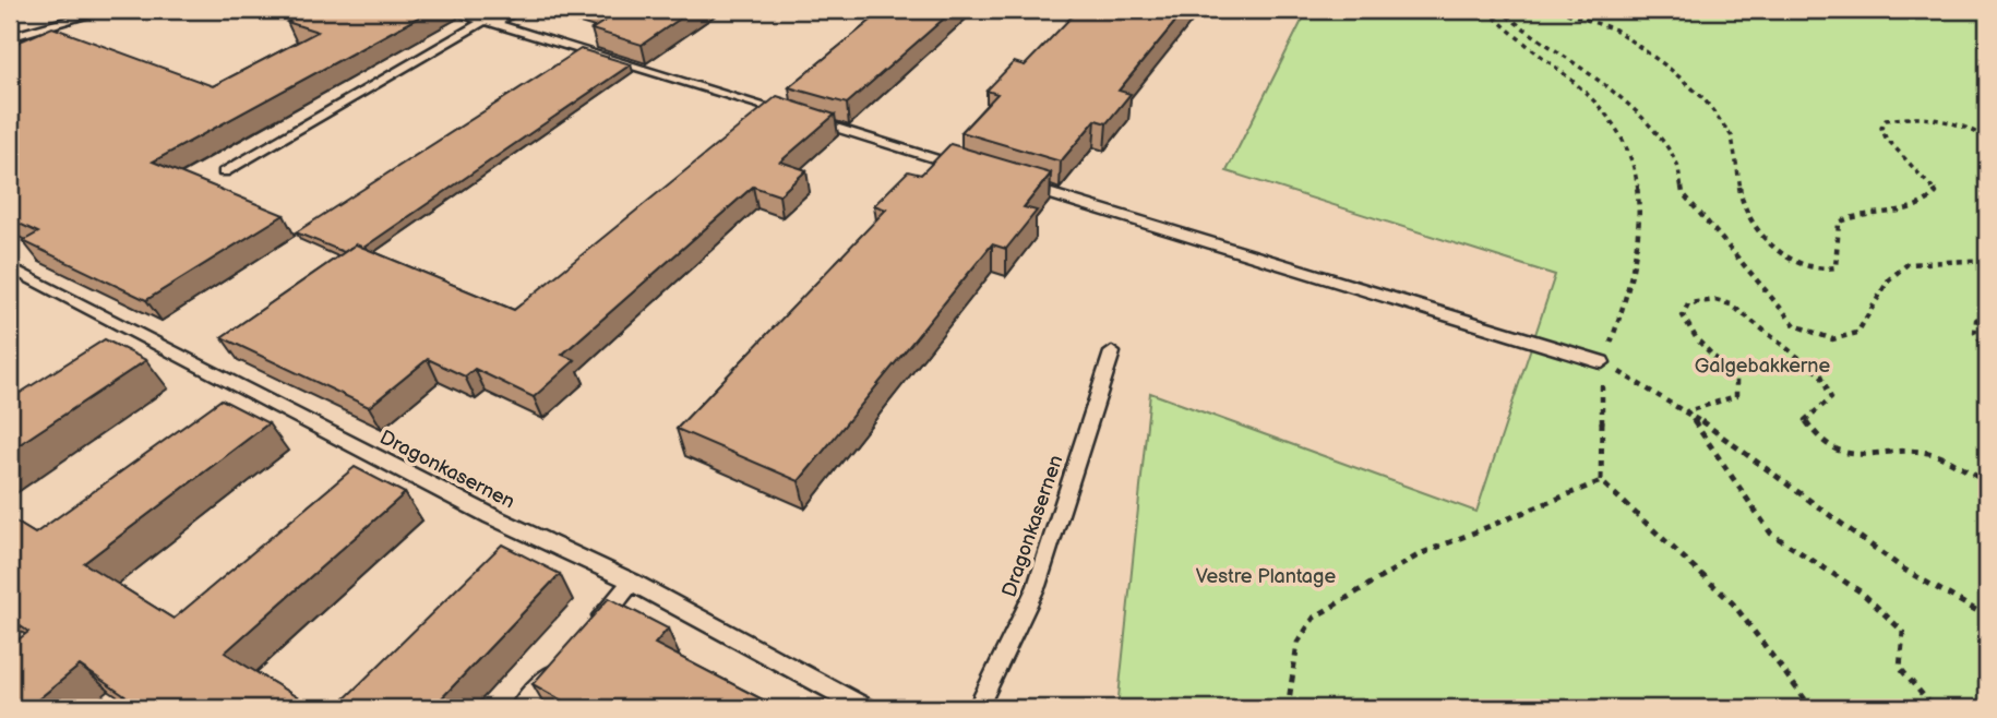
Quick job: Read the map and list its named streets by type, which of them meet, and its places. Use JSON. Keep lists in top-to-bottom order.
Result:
{
  "streets": {
    "lane": ["Dragonkasernen"]
  },
  "parks": ["Galgebakkerne", "Vestre Plantage"]
}
